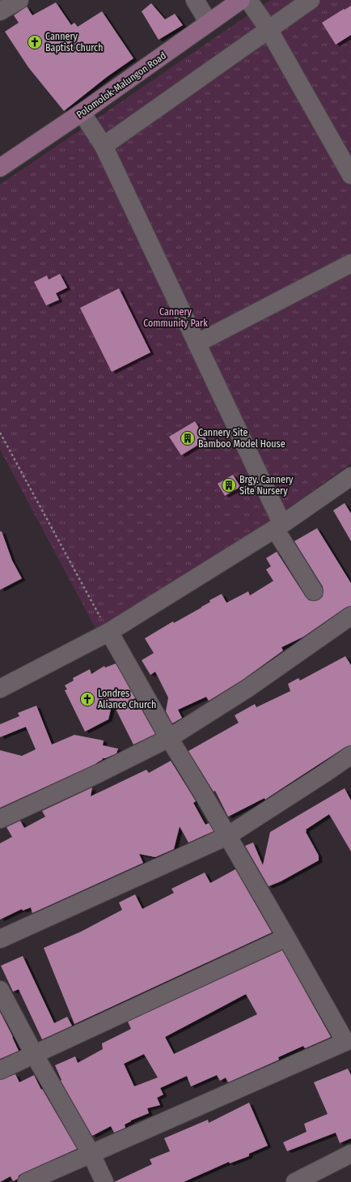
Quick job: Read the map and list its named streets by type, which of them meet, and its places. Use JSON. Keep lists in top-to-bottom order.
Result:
{
  "streets": {
    "main road": ["Polomolok-Malungon Road"]
  },
  "parks": ["Cannery Community Park"],
  "places": {
    "church": ["Cannery Baptist Church", "Londres Aliance Church"],
    "building": ["Cannery Site Bamboo Model House", "Brgy. Cannery Site Nursery"]
  }
}
